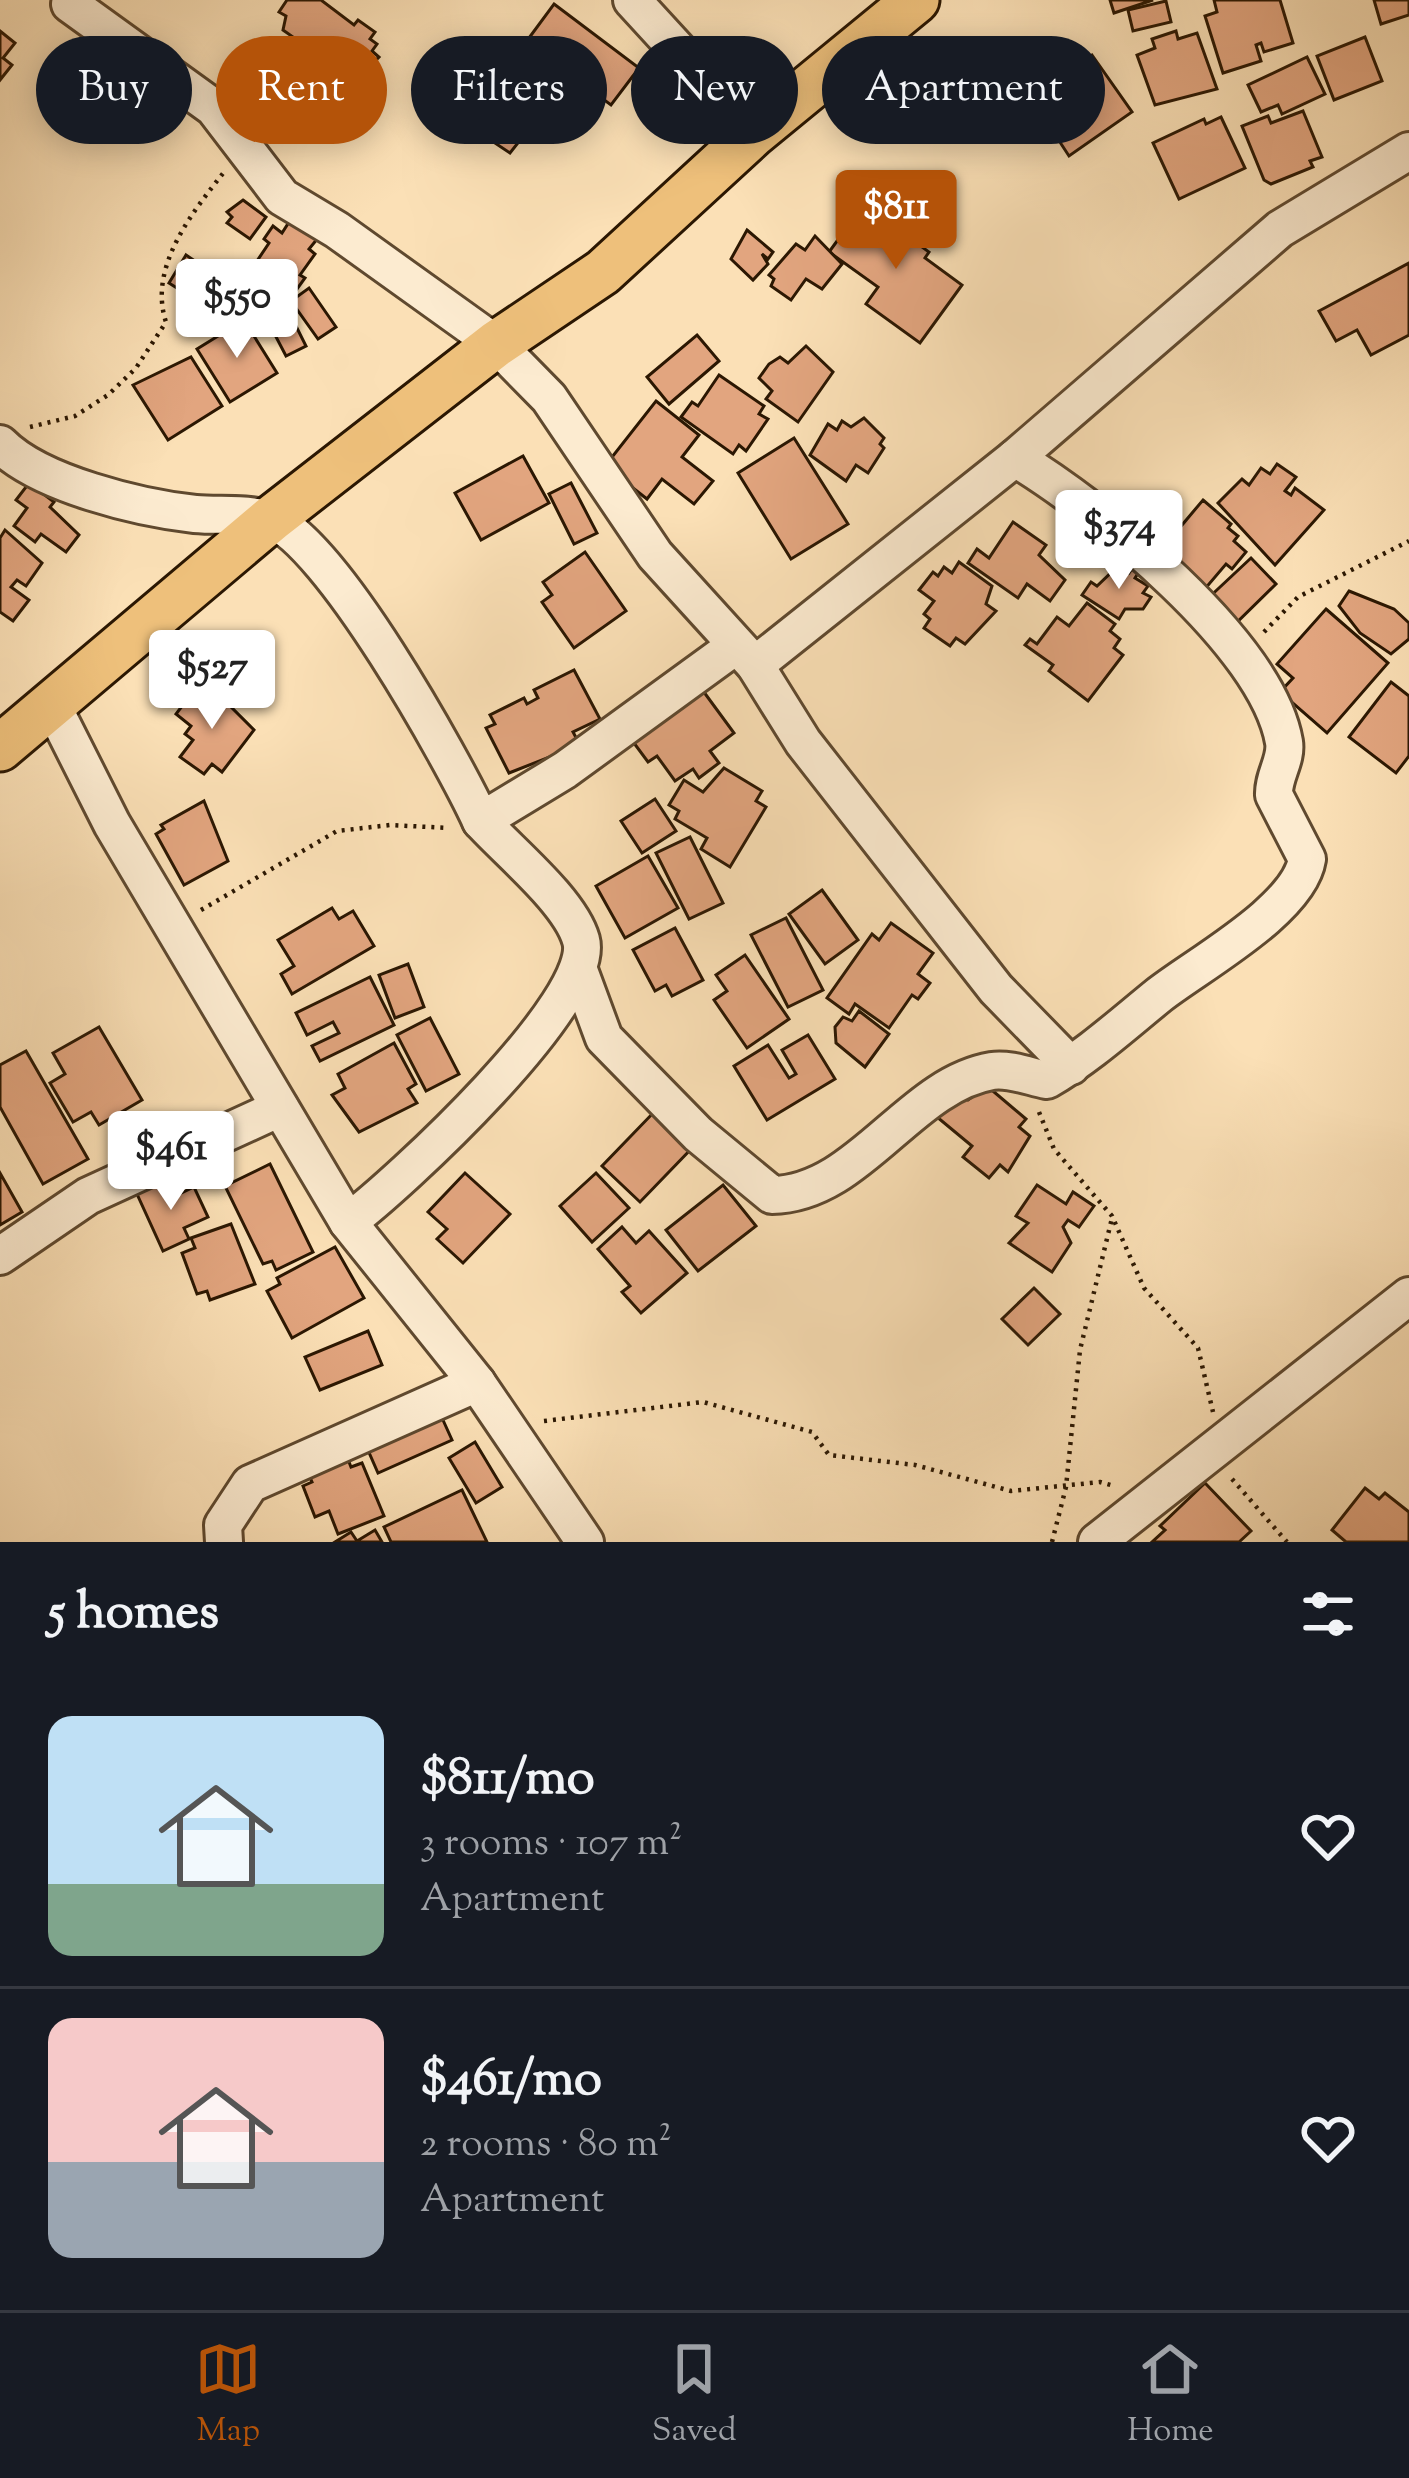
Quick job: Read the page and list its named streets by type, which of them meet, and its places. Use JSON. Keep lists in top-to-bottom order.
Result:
{
  "page": {
    "chip": [
      "Buy",
      "Rent",
      "Filters",
      "New",
      "Apartment"
    ],
    "price": [
      "$811",
      "$550",
      "$374",
      "$527",
      "$461"
    ],
    "heading": "5 homes",
    "list": [
      {
        "name": "$811/mo",
        "note": "3 rooms · 107 m² · Apartment"
      },
      {
        "name": "$461/mo",
        "note": "2 rooms · 80 m² · Apartment"
      }
    ],
    "tabs": ["Map", "Saved", "Home"]
  }
}
